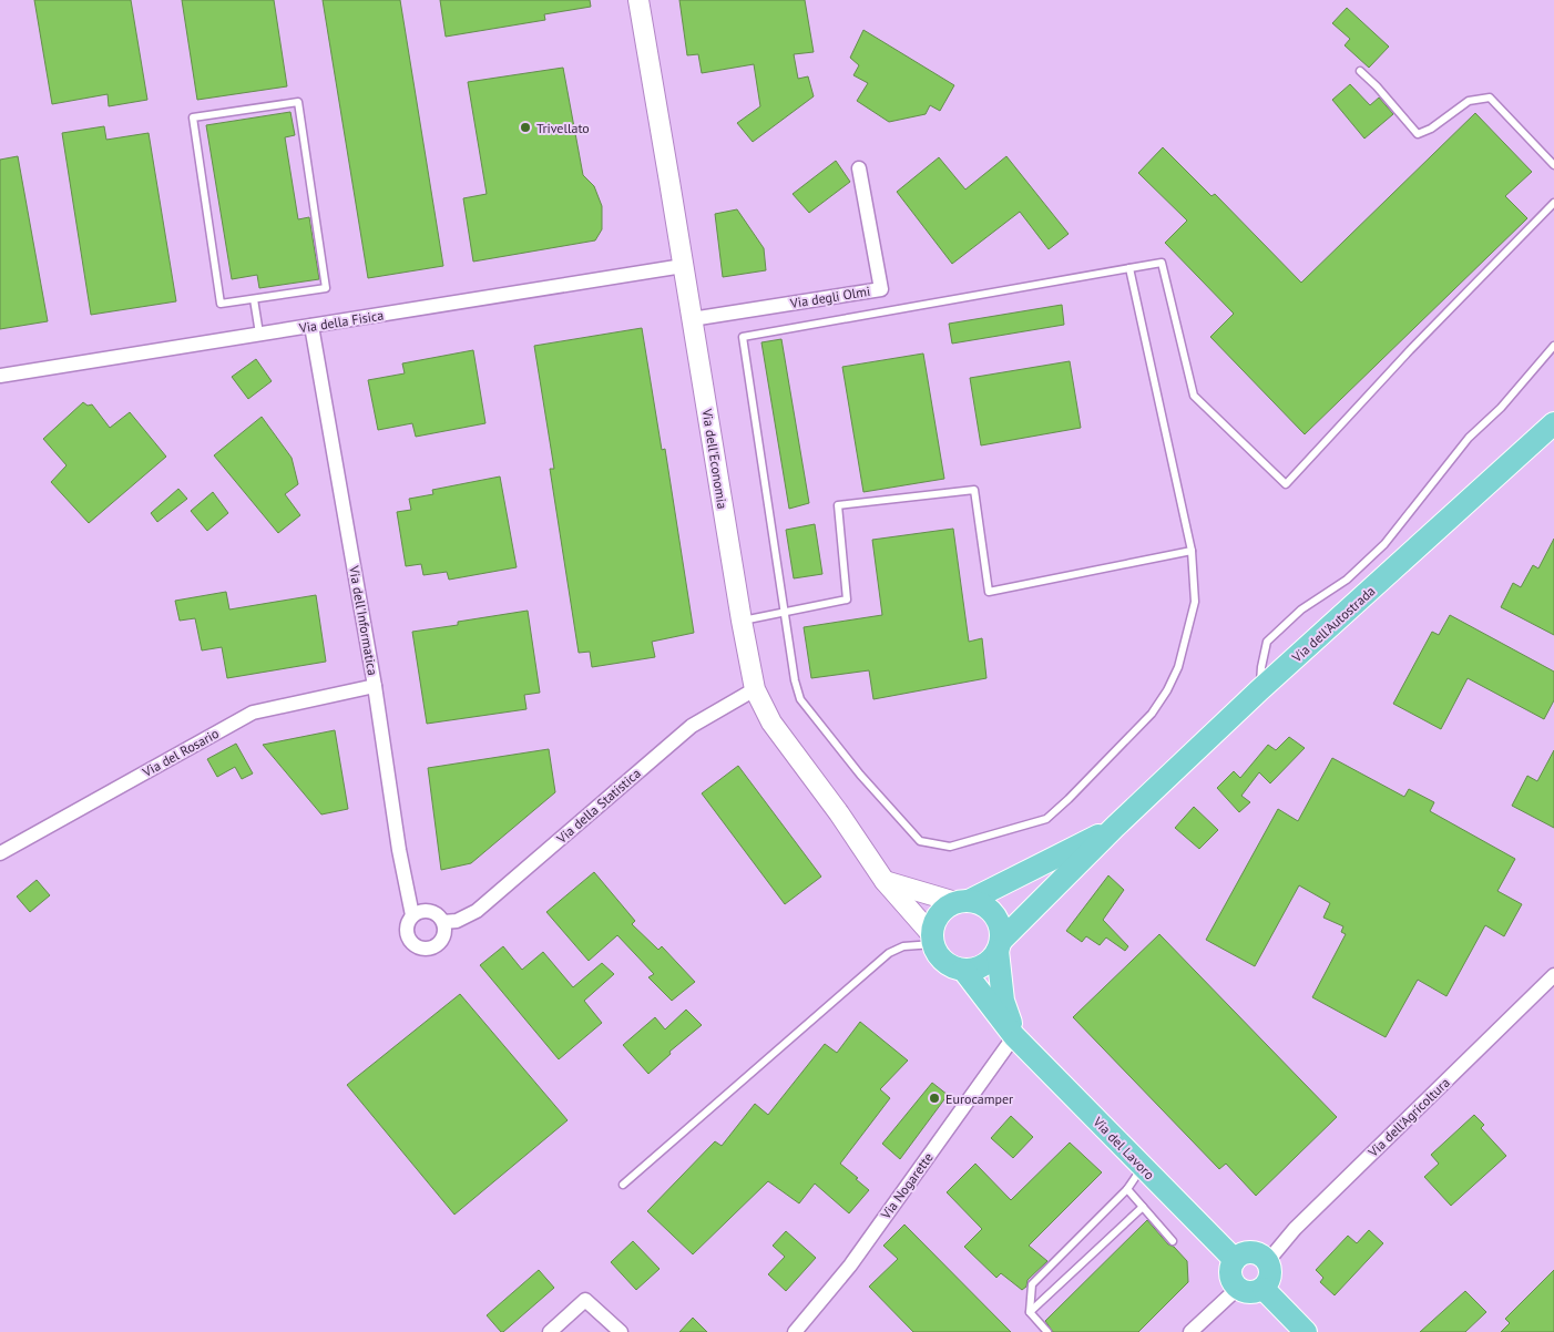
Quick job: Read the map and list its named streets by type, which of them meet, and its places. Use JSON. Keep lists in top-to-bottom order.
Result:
{
  "streets": {
    "main road": ["Via dell'Economia", "Via dell'Autostrada", "Via del Lavoro"],
    "street": [
      "Via degli Olmi",
      "Via della Fisica",
      "Via dell'Informatica",
      "Via del Rosario",
      "Via della Statistica",
      "Via dell'Agricoltura",
      "Via Nogarette"
    ]
  },
  "crossings": [
    ["Via degli Olmi", "Via dell'Economia"],
    ["Via della Fisica", "Via dell'Economia"],
    ["Via della Fisica", "Via dell'Informatica"],
    ["Via dell'Economia", "Via dell'Autostrada"],
    ["Via dell'Economia", "Via della Statistica"],
    ["Via dell'Economia", "Via del Lavoro"],
    ["Via dell'Informatica", "Via del Rosario"],
    ["Via dell'Informatica", "Via della Statistica"],
    ["Via dell'Autostrada", "Via del Lavoro"],
    ["Via dell'Agricoltura", "Via del Lavoro"],
    ["Via del Lavoro", "Via Nogarette"]
  ],
  "places": ["Trivellato", "Eurocamper"]
}
